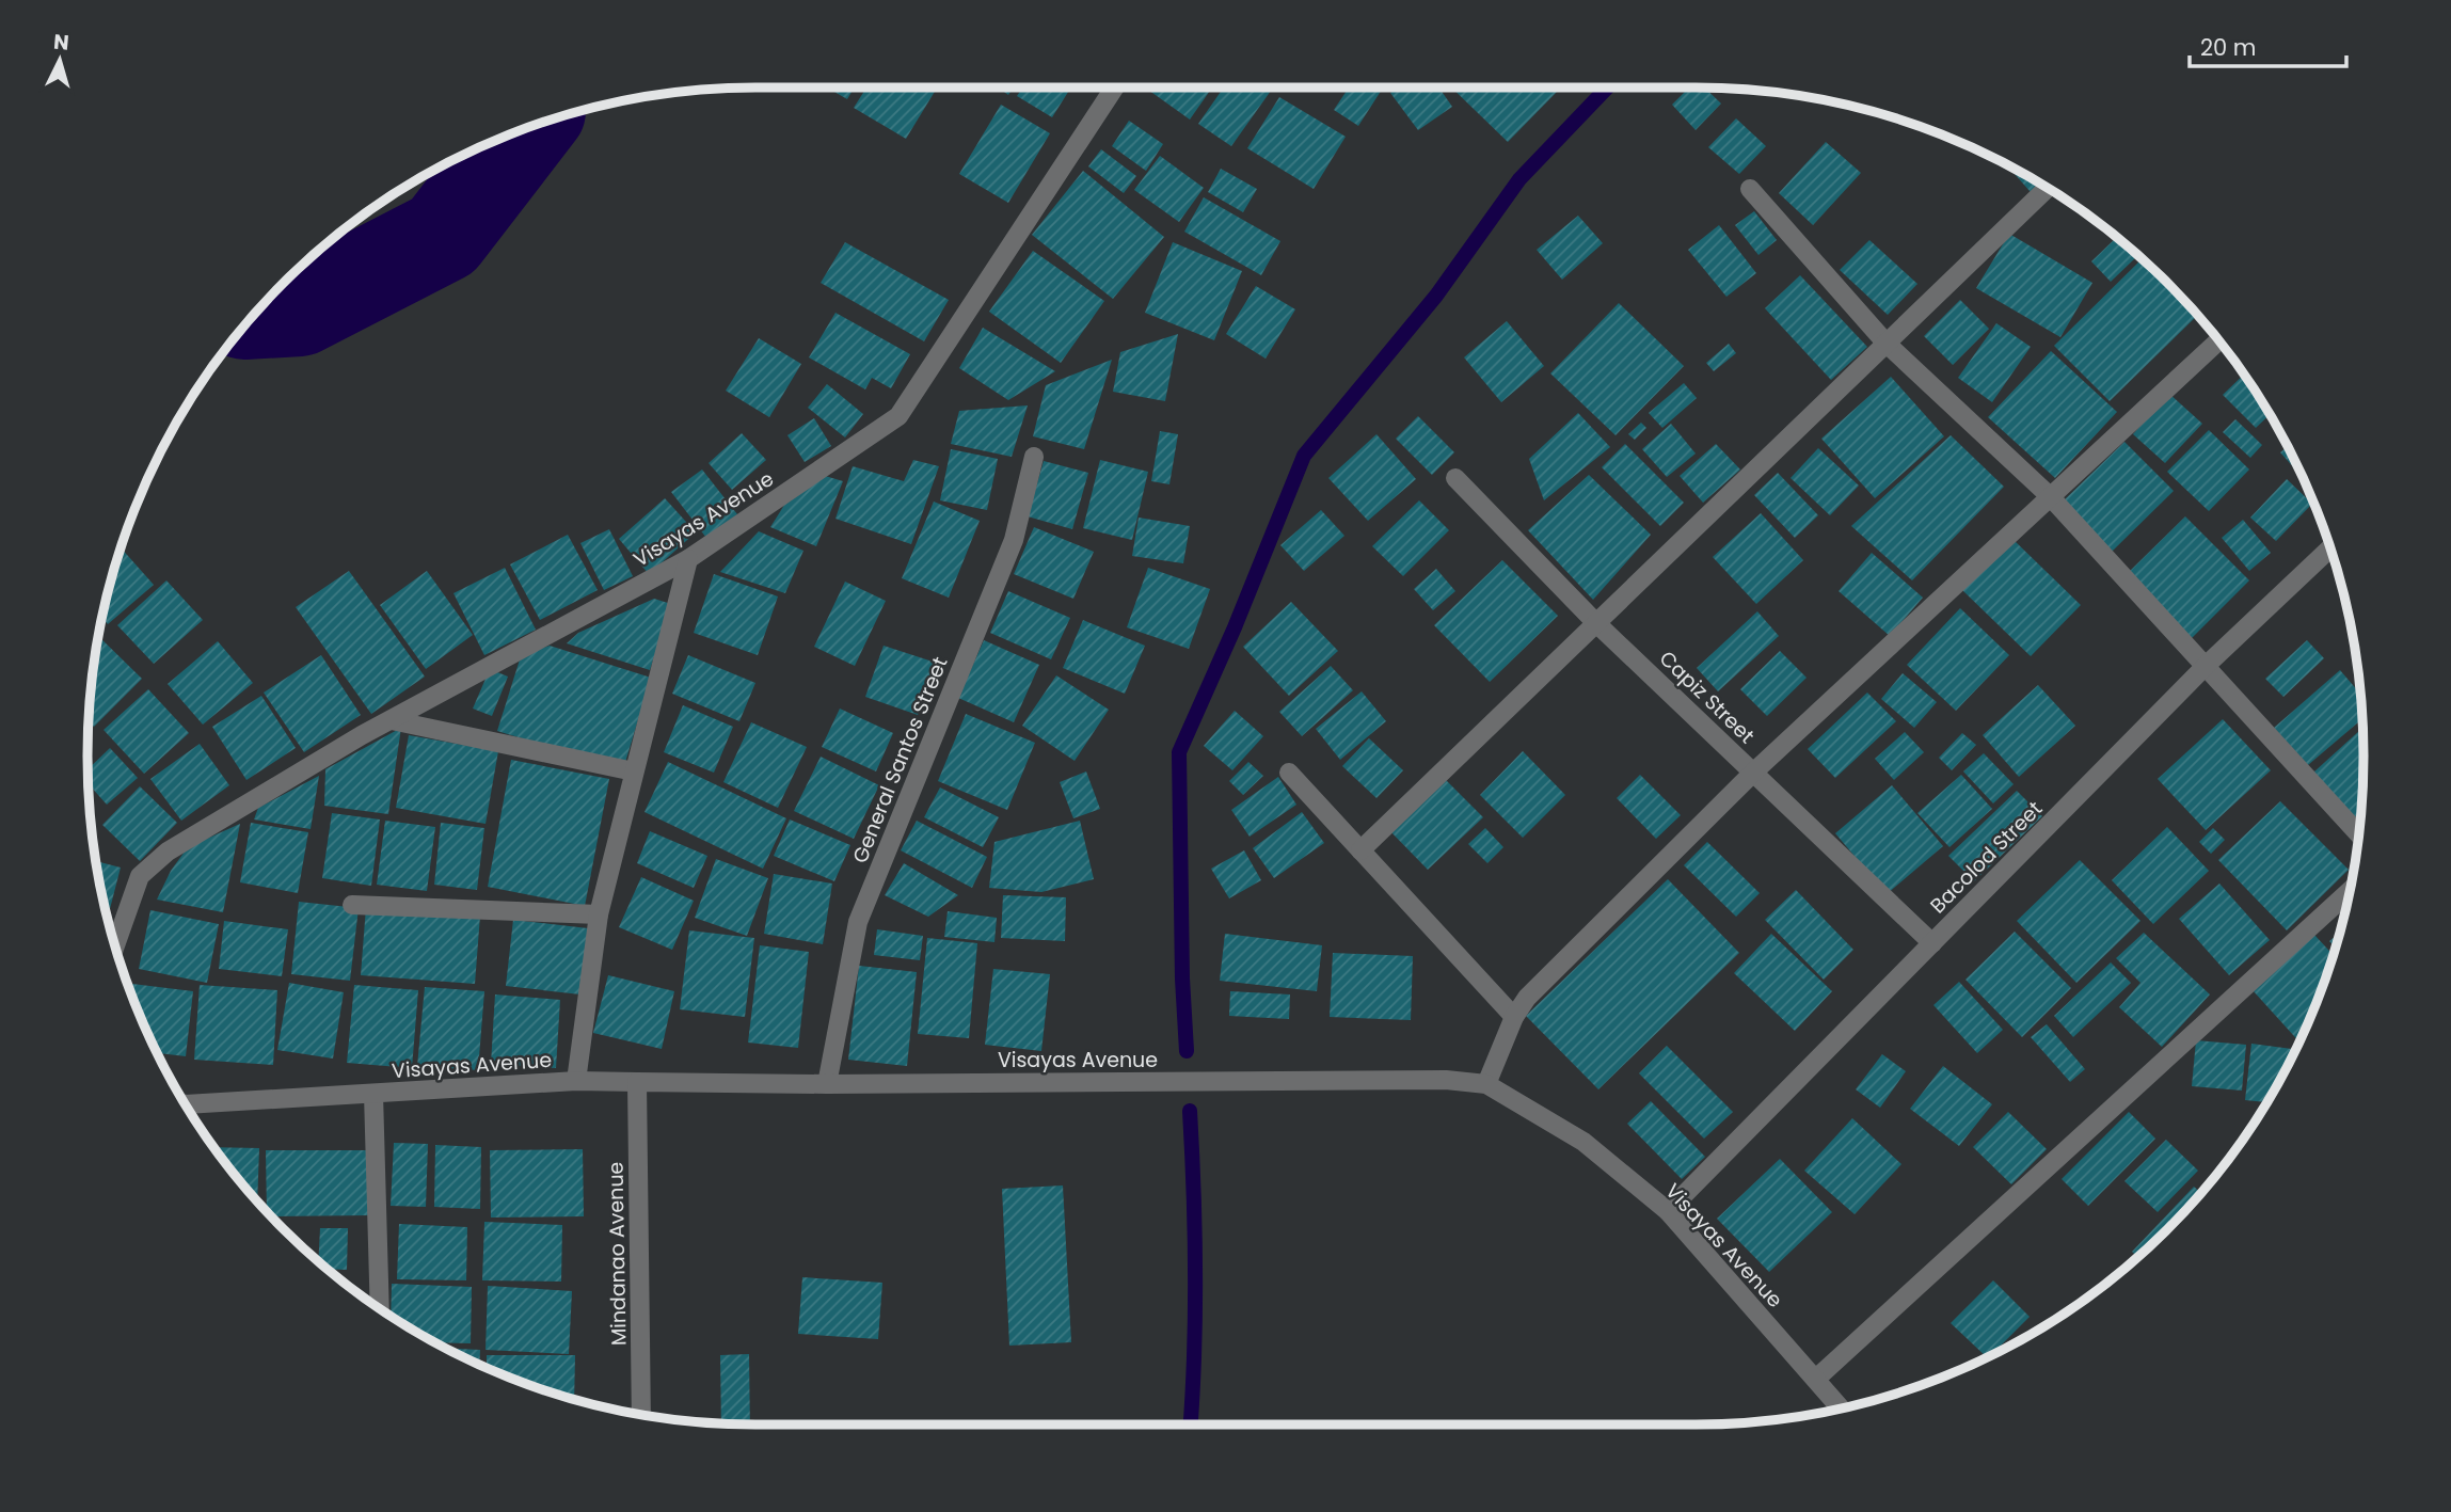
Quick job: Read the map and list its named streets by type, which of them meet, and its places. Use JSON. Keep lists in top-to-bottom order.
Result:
{
  "streets": {
    "street": [
      "Visayas Avenue",
      "Capiz Street",
      "General Santos Street",
      "Bacolod Street",
      "Mindanao Avenue"
    ]
  },
  "crossings": [
    ["Visayas Avenue", "General Santos Street"],
    ["Visayas Avenue", "Bacolod Street"],
    ["Visayas Avenue", "Mindanao Avenue"],
    ["Capiz Street", "Bacolod Street"]
  ],
  "scale_bar": "20 m",
  "north": "top"
}
